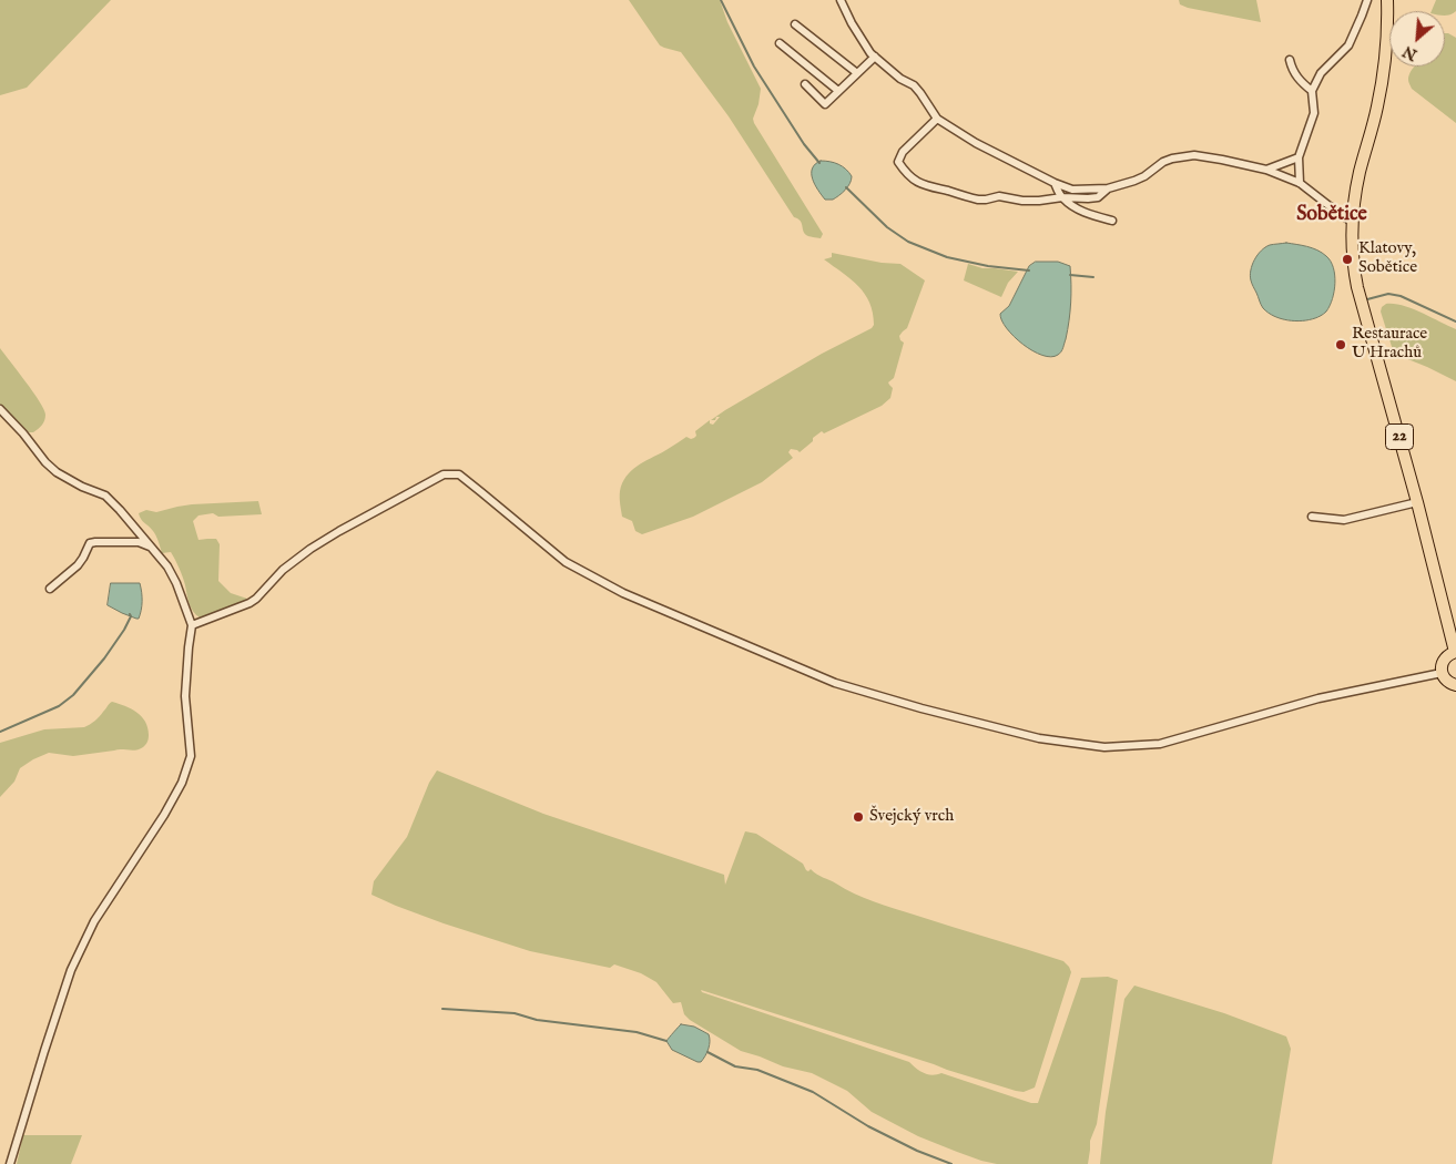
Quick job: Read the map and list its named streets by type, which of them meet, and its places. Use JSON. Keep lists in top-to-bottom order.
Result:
{
  "streets": {
    "main road": ["22"]
  },
  "districts": ["Sobětice"],
  "places": ["Klatovy, Sobětice", "Restaurace U Hrachů", "Švejcký vrch"],
  "north": "bottom left"
}
